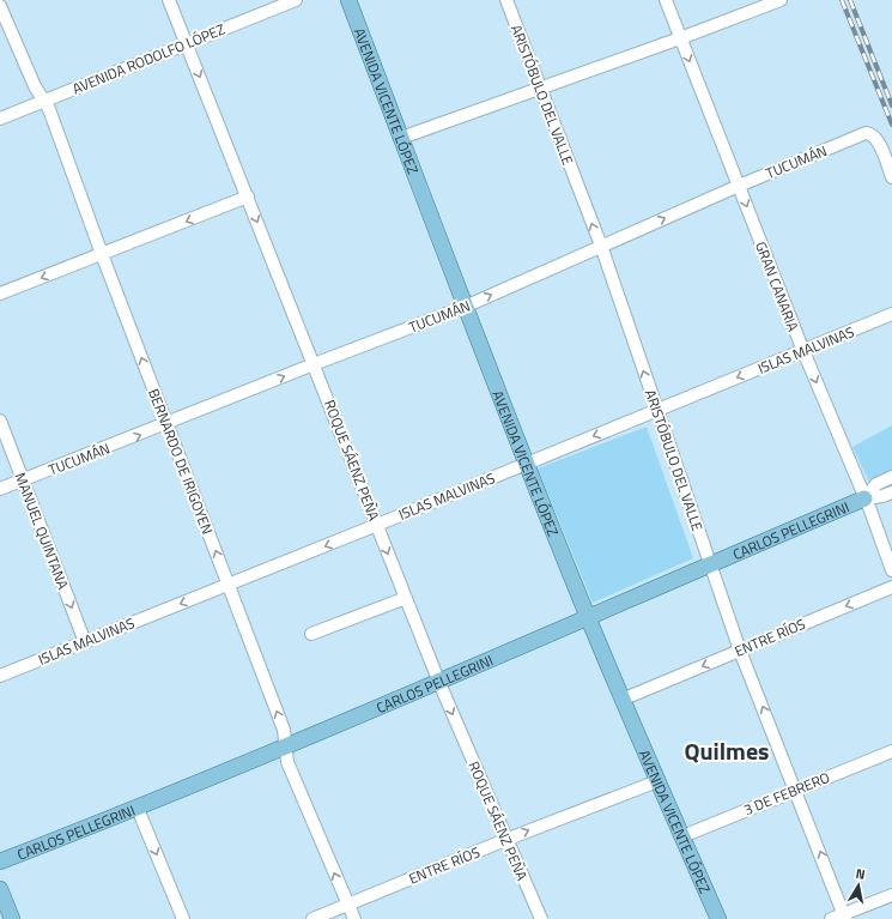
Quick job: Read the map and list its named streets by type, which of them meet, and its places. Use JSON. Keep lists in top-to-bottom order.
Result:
{
  "streets": {
    "main road": ["AVENIDA VICENTE LÓPEZ", "CARLOS PELLEGRINI"],
    "street": [
      "AVENIDA RODOLFO LÓPEZ",
      "ARISTÓBULO DEL VALLE",
      "TUCUMÁN",
      "GRAN CANARIA",
      "ISLAS MALVINAS",
      "ROQUE SÁENZ PEÑA",
      "BERNARDO DE IRIGOYEN",
      "MANUEL QUINTANA",
      "ENTRE RÍOS",
      "3 DE FEBRERO"
    ]
  },
  "crossings": [
    ["AVENIDA RODOLFO LÓPEZ", "ROQUE SÁENZ PEÑA"],
    ["AVENIDA RODOLFO LÓPEZ", "BERNARDO DE IRIGOYEN"],
    ["ARISTÓBULO DEL VALLE", "TUCUMÁN"],
    ["ARISTÓBULO DEL VALLE", "ISLAS MALVINAS"],
    ["ARISTÓBULO DEL VALLE", "CARLOS PELLEGRINI"],
    ["ARISTÓBULO DEL VALLE", "ENTRE RÍOS"],
    ["ARISTÓBULO DEL VALLE", "3 DE FEBRERO"],
    ["AVENIDA VICENTE LÓPEZ", "TUCUMÁN"],
    ["AVENIDA VICENTE LÓPEZ", "ISLAS MALVINAS"],
    ["AVENIDA VICENTE LÓPEZ", "CARLOS PELLEGRINI"],
    ["AVENIDA VICENTE LÓPEZ", "ENTRE RÍOS"],
    ["AVENIDA VICENTE LÓPEZ", "3 DE FEBRERO"],
    ["TUCUMÁN", "GRAN CANARIA"],
    ["TUCUMÁN", "ROQUE SÁENZ PEÑA"],
    ["TUCUMÁN", "BERNARDO DE IRIGOYEN"],
    ["TUCUMÁN", "MANUEL QUINTANA"],
    ["GRAN CANARIA", "ISLAS MALVINAS"],
    ["GRAN CANARIA", "CARLOS PELLEGRINI"],
    ["ISLAS MALVINAS", "ROQUE SÁENZ PEÑA"],
    ["ISLAS MALVINAS", "BERNARDO DE IRIGOYEN"],
    ["ISLAS MALVINAS", "MANUEL QUINTANA"],
    ["ROQUE SÁENZ PEÑA", "CARLOS PELLEGRINI"],
    ["ROQUE SÁENZ PEÑA", "ENTRE RÍOS"],
    ["BERNARDO DE IRIGOYEN", "CARLOS PELLEGRINI"],
    ["BERNARDO DE IRIGOYEN", "ENTRE RÍOS"]
  ],
  "one_way": [
    "ARISTÓBULO DEL VALLE",
    "TUCUMÁN",
    "GRAN CANARIA",
    "ISLAS MALVINAS",
    "ROQUE SÁENZ PEÑA",
    "BERNARDO DE IRIGOYEN",
    "MANUEL QUINTANA"
  ],
  "districts": ["Quilmes"],
  "north": "top"
}
